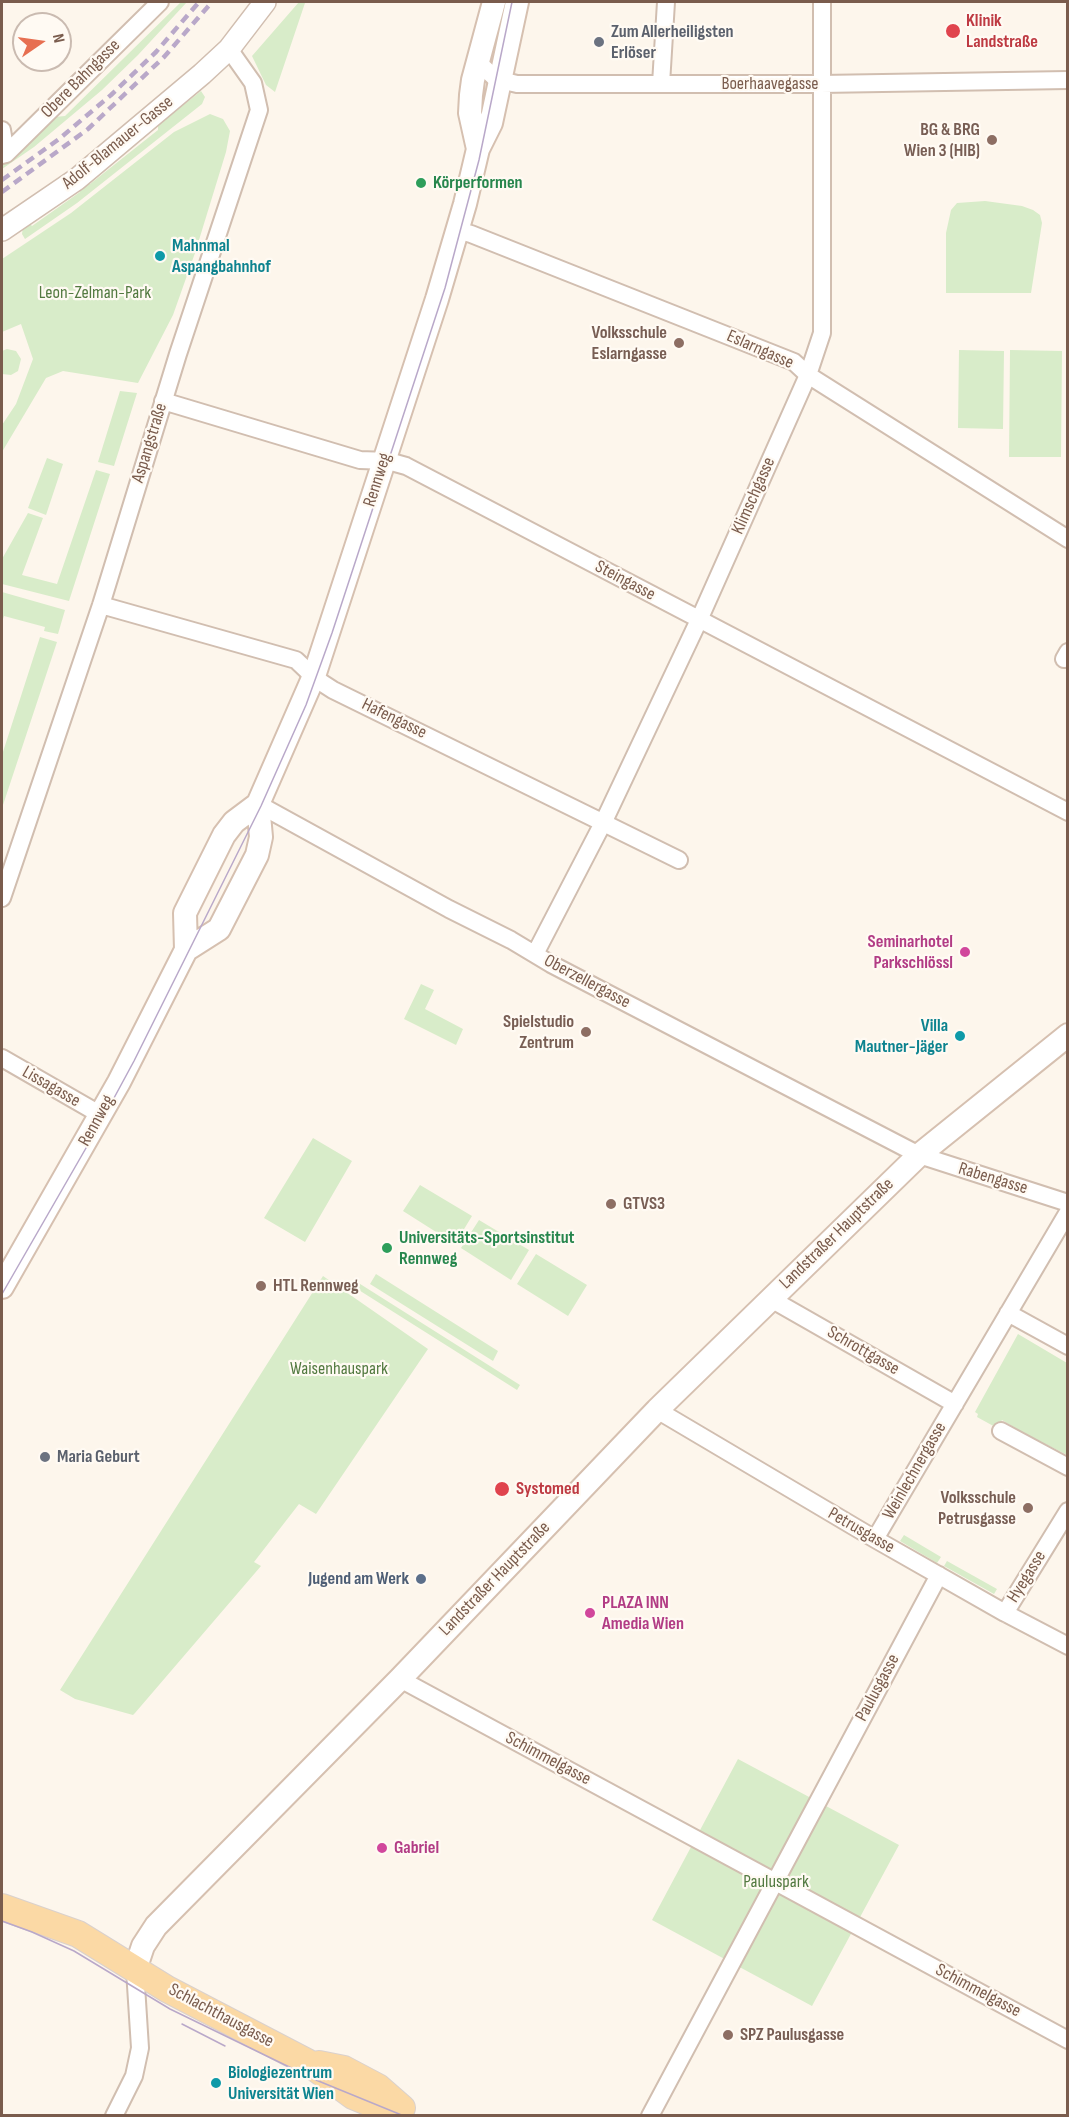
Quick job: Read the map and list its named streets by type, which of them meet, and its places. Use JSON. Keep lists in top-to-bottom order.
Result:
{
  "streets": {
    "main road": ["Rennweg", "Landstraßer Hauptstraße", "Schlachthausgasse"],
    "street": [
      "Obere Bahngasse",
      "Boerhaavegasse",
      "Adolf-Blamauer-Gasse",
      "Eslarngasse",
      "Aspangstraße",
      "Klimschgasse",
      "Steingasse",
      "Hafengasse",
      "Oberzellergasse",
      "Lissagasse",
      "Rabengasse",
      "Schrottgasse",
      "Weinlechnergasse",
      "Petrusgasse",
      "Hyegasse",
      "Paulusgasse",
      "Schimmelgasse"
    ]
  },
  "crossings": [
    ["Boerhaavegasse", "Rennweg"],
    ["Boerhaavegasse", "Klimschgasse"],
    ["Adolf-Blamauer-Gasse", "Aspangstraße"],
    ["Eslarngasse", "Rennweg"],
    ["Eslarngasse", "Klimschgasse"],
    ["Aspangstraße", "Steingasse"],
    ["Aspangstraße", "Hafengasse"],
    ["Rennweg", "Steingasse"],
    ["Rennweg", "Hafengasse"],
    ["Rennweg", "Oberzellergasse"],
    ["Rennweg", "Lissagasse"],
    ["Klimschgasse", "Steingasse"],
    ["Klimschgasse", "Hafengasse"],
    ["Klimschgasse", "Oberzellergasse"],
    ["Oberzellergasse", "Rabengasse"],
    ["Oberzellergasse", "Landstraßer Hauptstraße"],
    ["Rabengasse", "Landstraßer Hauptstraße"],
    ["Landstraßer Hauptstraße", "Schrottgasse"],
    ["Landstraßer Hauptstraße", "Petrusgasse"],
    ["Landstraßer Hauptstraße", "Schimmelgasse"],
    ["Landstraßer Hauptstraße", "Schlachthausgasse"],
    ["Schrottgasse", "Weinlechnergasse"],
    ["Weinlechnergasse", "Petrusgasse"],
    ["Petrusgasse", "Hyegasse"],
    ["Petrusgasse", "Paulusgasse"],
    ["Paulusgasse", "Schimmelgasse"]
  ],
  "parks": ["Leon-Zelman-Park", "Waisenhauspark", "Pauluspark"],
  "places": [
    "Klinik Landstraße",
    "Zum Allerheiligsten Erlöser",
    "BG & BRG Wien 3 (HIB)",
    "Körperformen",
    "Mahnmal Aspangbahnhof",
    "Volksschule Eslarngasse",
    "Seminarhotel Parkschlössl",
    "Spielstudio Zentrum",
    "Villa Mautner-Jäger",
    "GTVS3",
    "Universitäts-Sportsinstitut Rennweg",
    "HTL Rennweg",
    "Maria Geburt",
    "Systomed",
    "Volksschule Petrusgasse",
    "Jugend am Werk",
    "PLAZA INN Amedia Wien",
    "Gabriel",
    "SPZ Paulusgasse",
    "Biologiezentrum Universität Wien"
  ],
  "north": "right"
}
